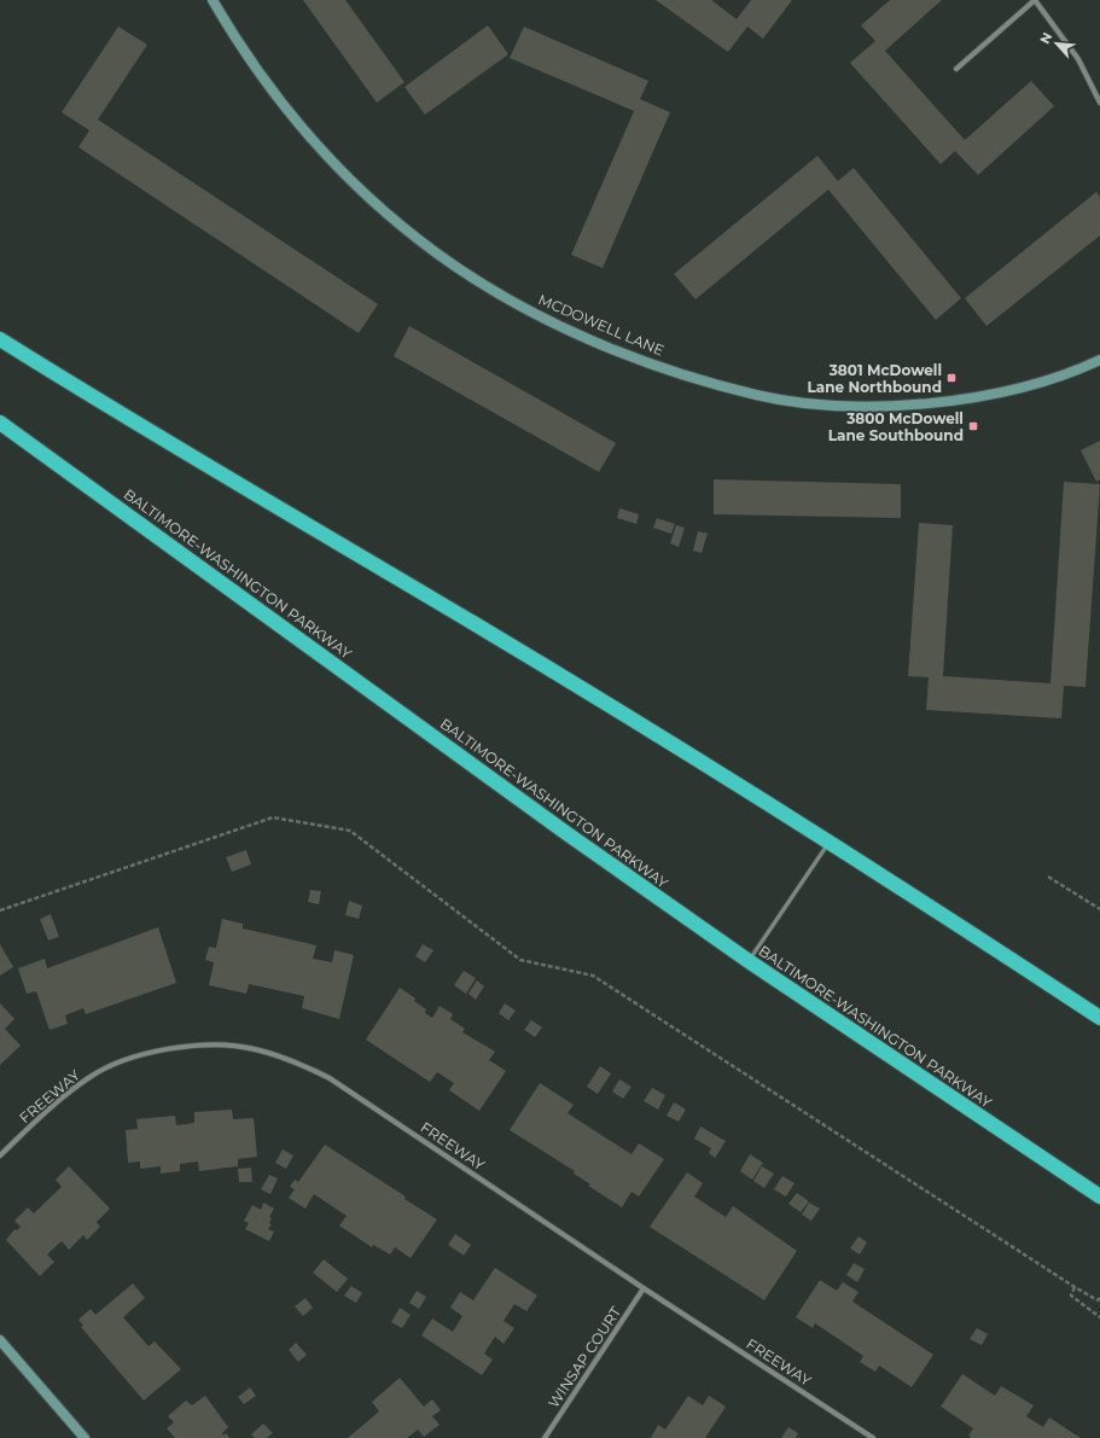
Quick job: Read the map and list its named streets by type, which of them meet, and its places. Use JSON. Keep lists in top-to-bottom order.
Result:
{
  "streets": {
    "highway": ["BALTIMORE-WASHINGTON PARKWAY"],
    "street": ["MCDOWELL LANE", "FREEWAY", "WINSAP COURT"]
  },
  "crossings": [
    ["FREEWAY", "WINSAP COURT"]
  ],
  "places": {
    "transit": ["3801 McDowell Lane Northbound", "3800 McDowell Lane Southbound"]
  },
  "north": "top left"
}
